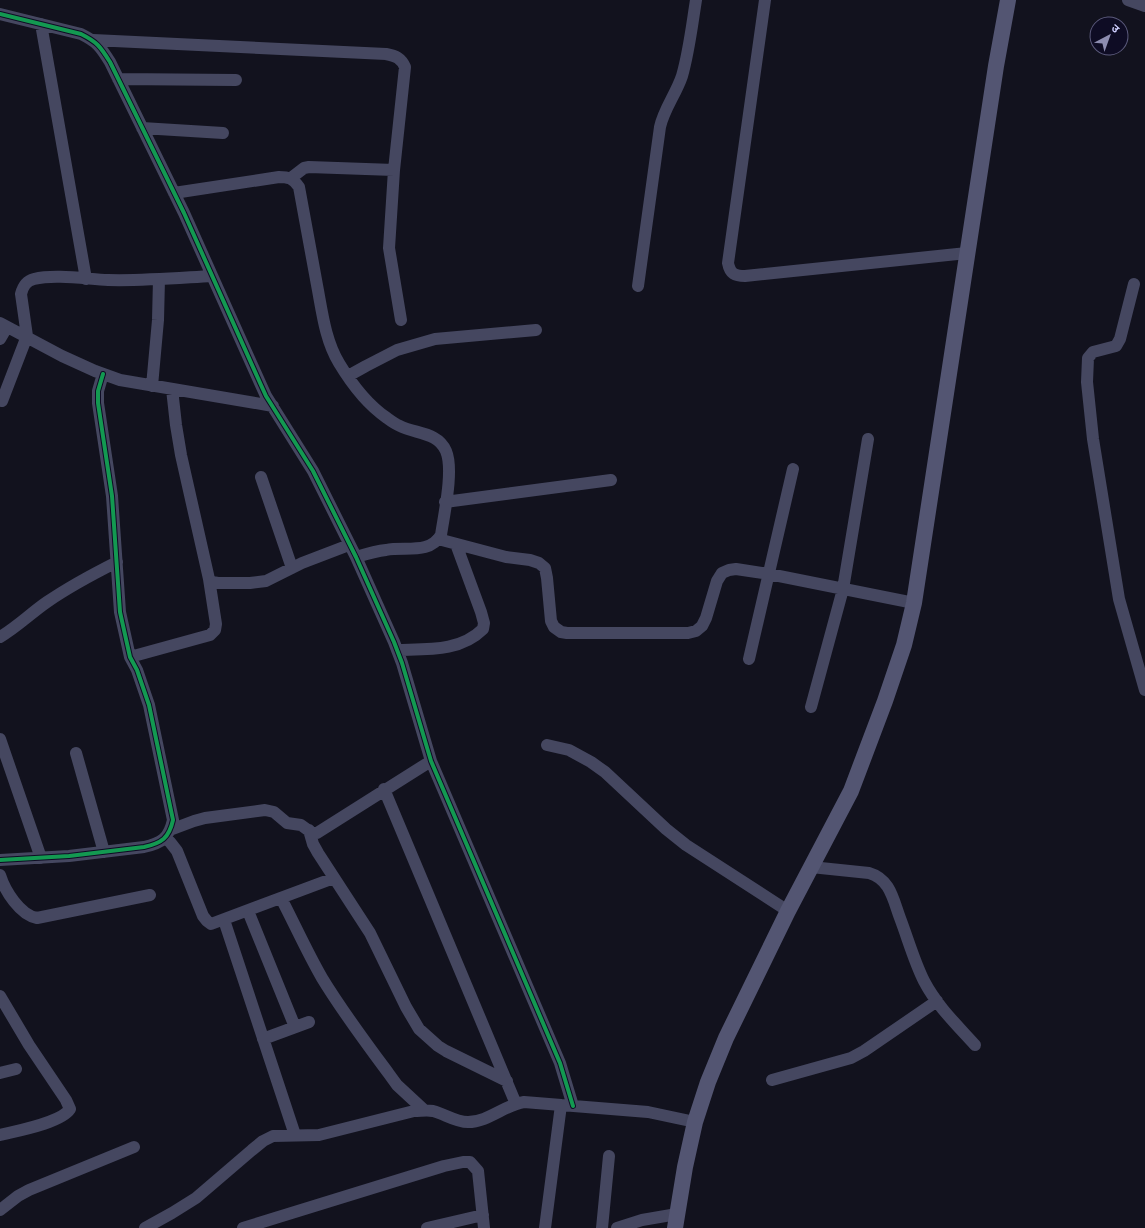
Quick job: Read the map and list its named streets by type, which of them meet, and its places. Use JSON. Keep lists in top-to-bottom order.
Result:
{
  "north": "top right"
}
